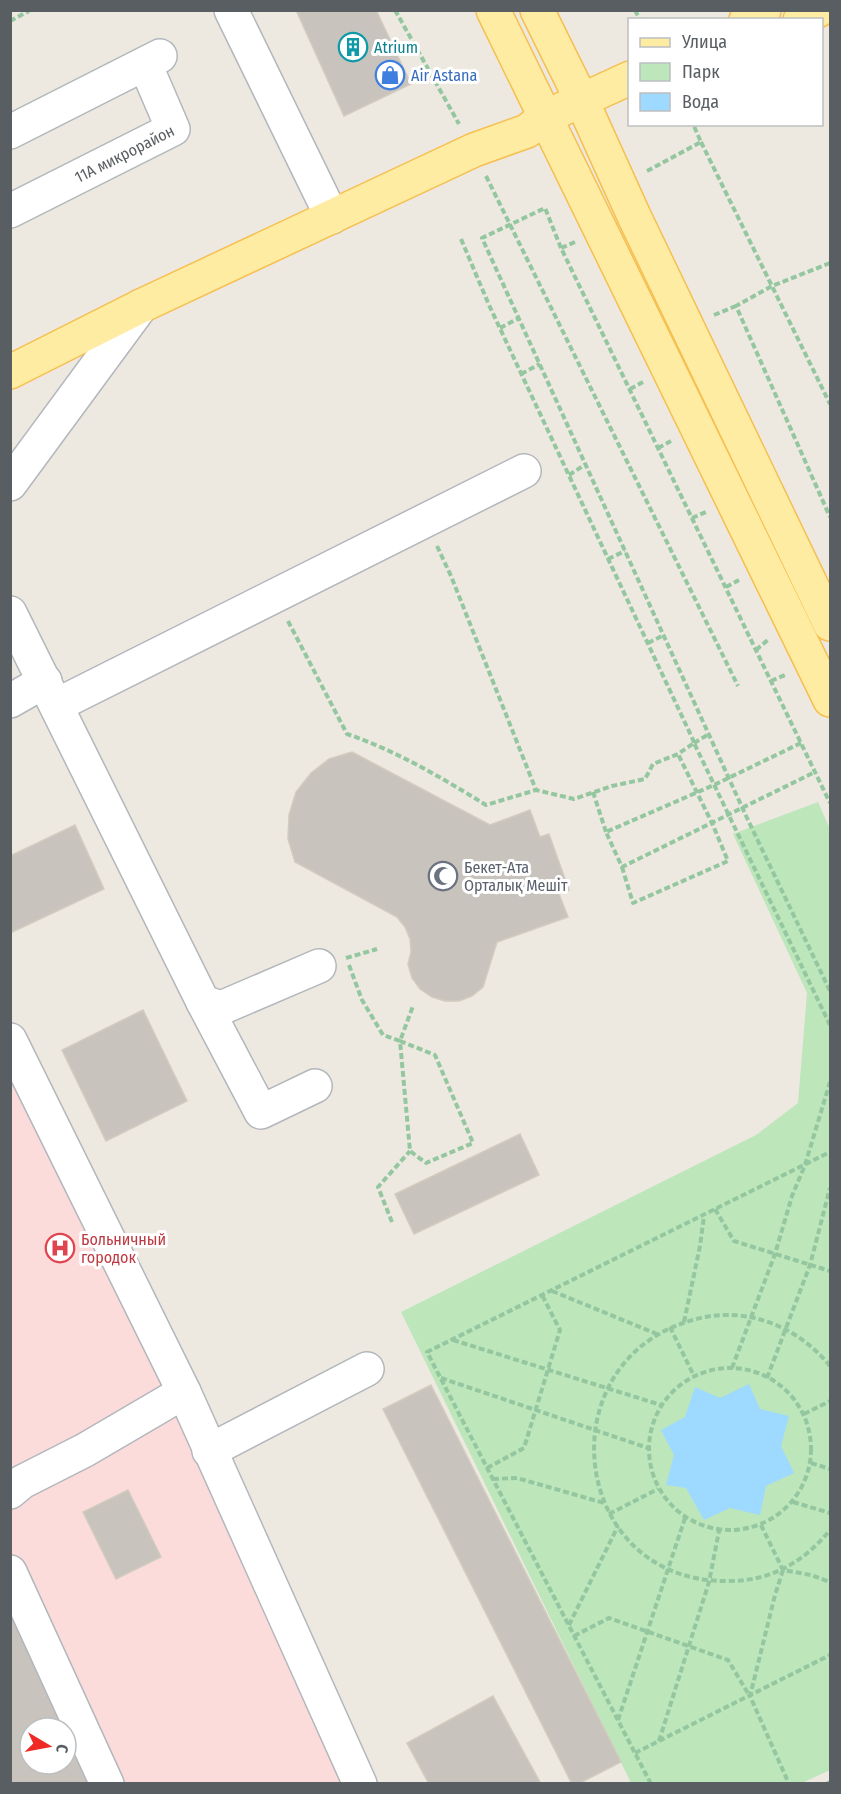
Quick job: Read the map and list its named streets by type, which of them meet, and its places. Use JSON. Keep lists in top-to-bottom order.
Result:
{
  "streets": {
    "street": ["11А микрорайон"]
  },
  "places": {
    "building": ["Atrium"],
    "shop": ["Air Astana"],
    "mosque": ["Бекет-Ата Орталық Мешіт"],
    "hospital": ["Больничный городок"]
  },
  "legend": ["Улица", "Парк", "Вода"],
  "north": "right"
}
